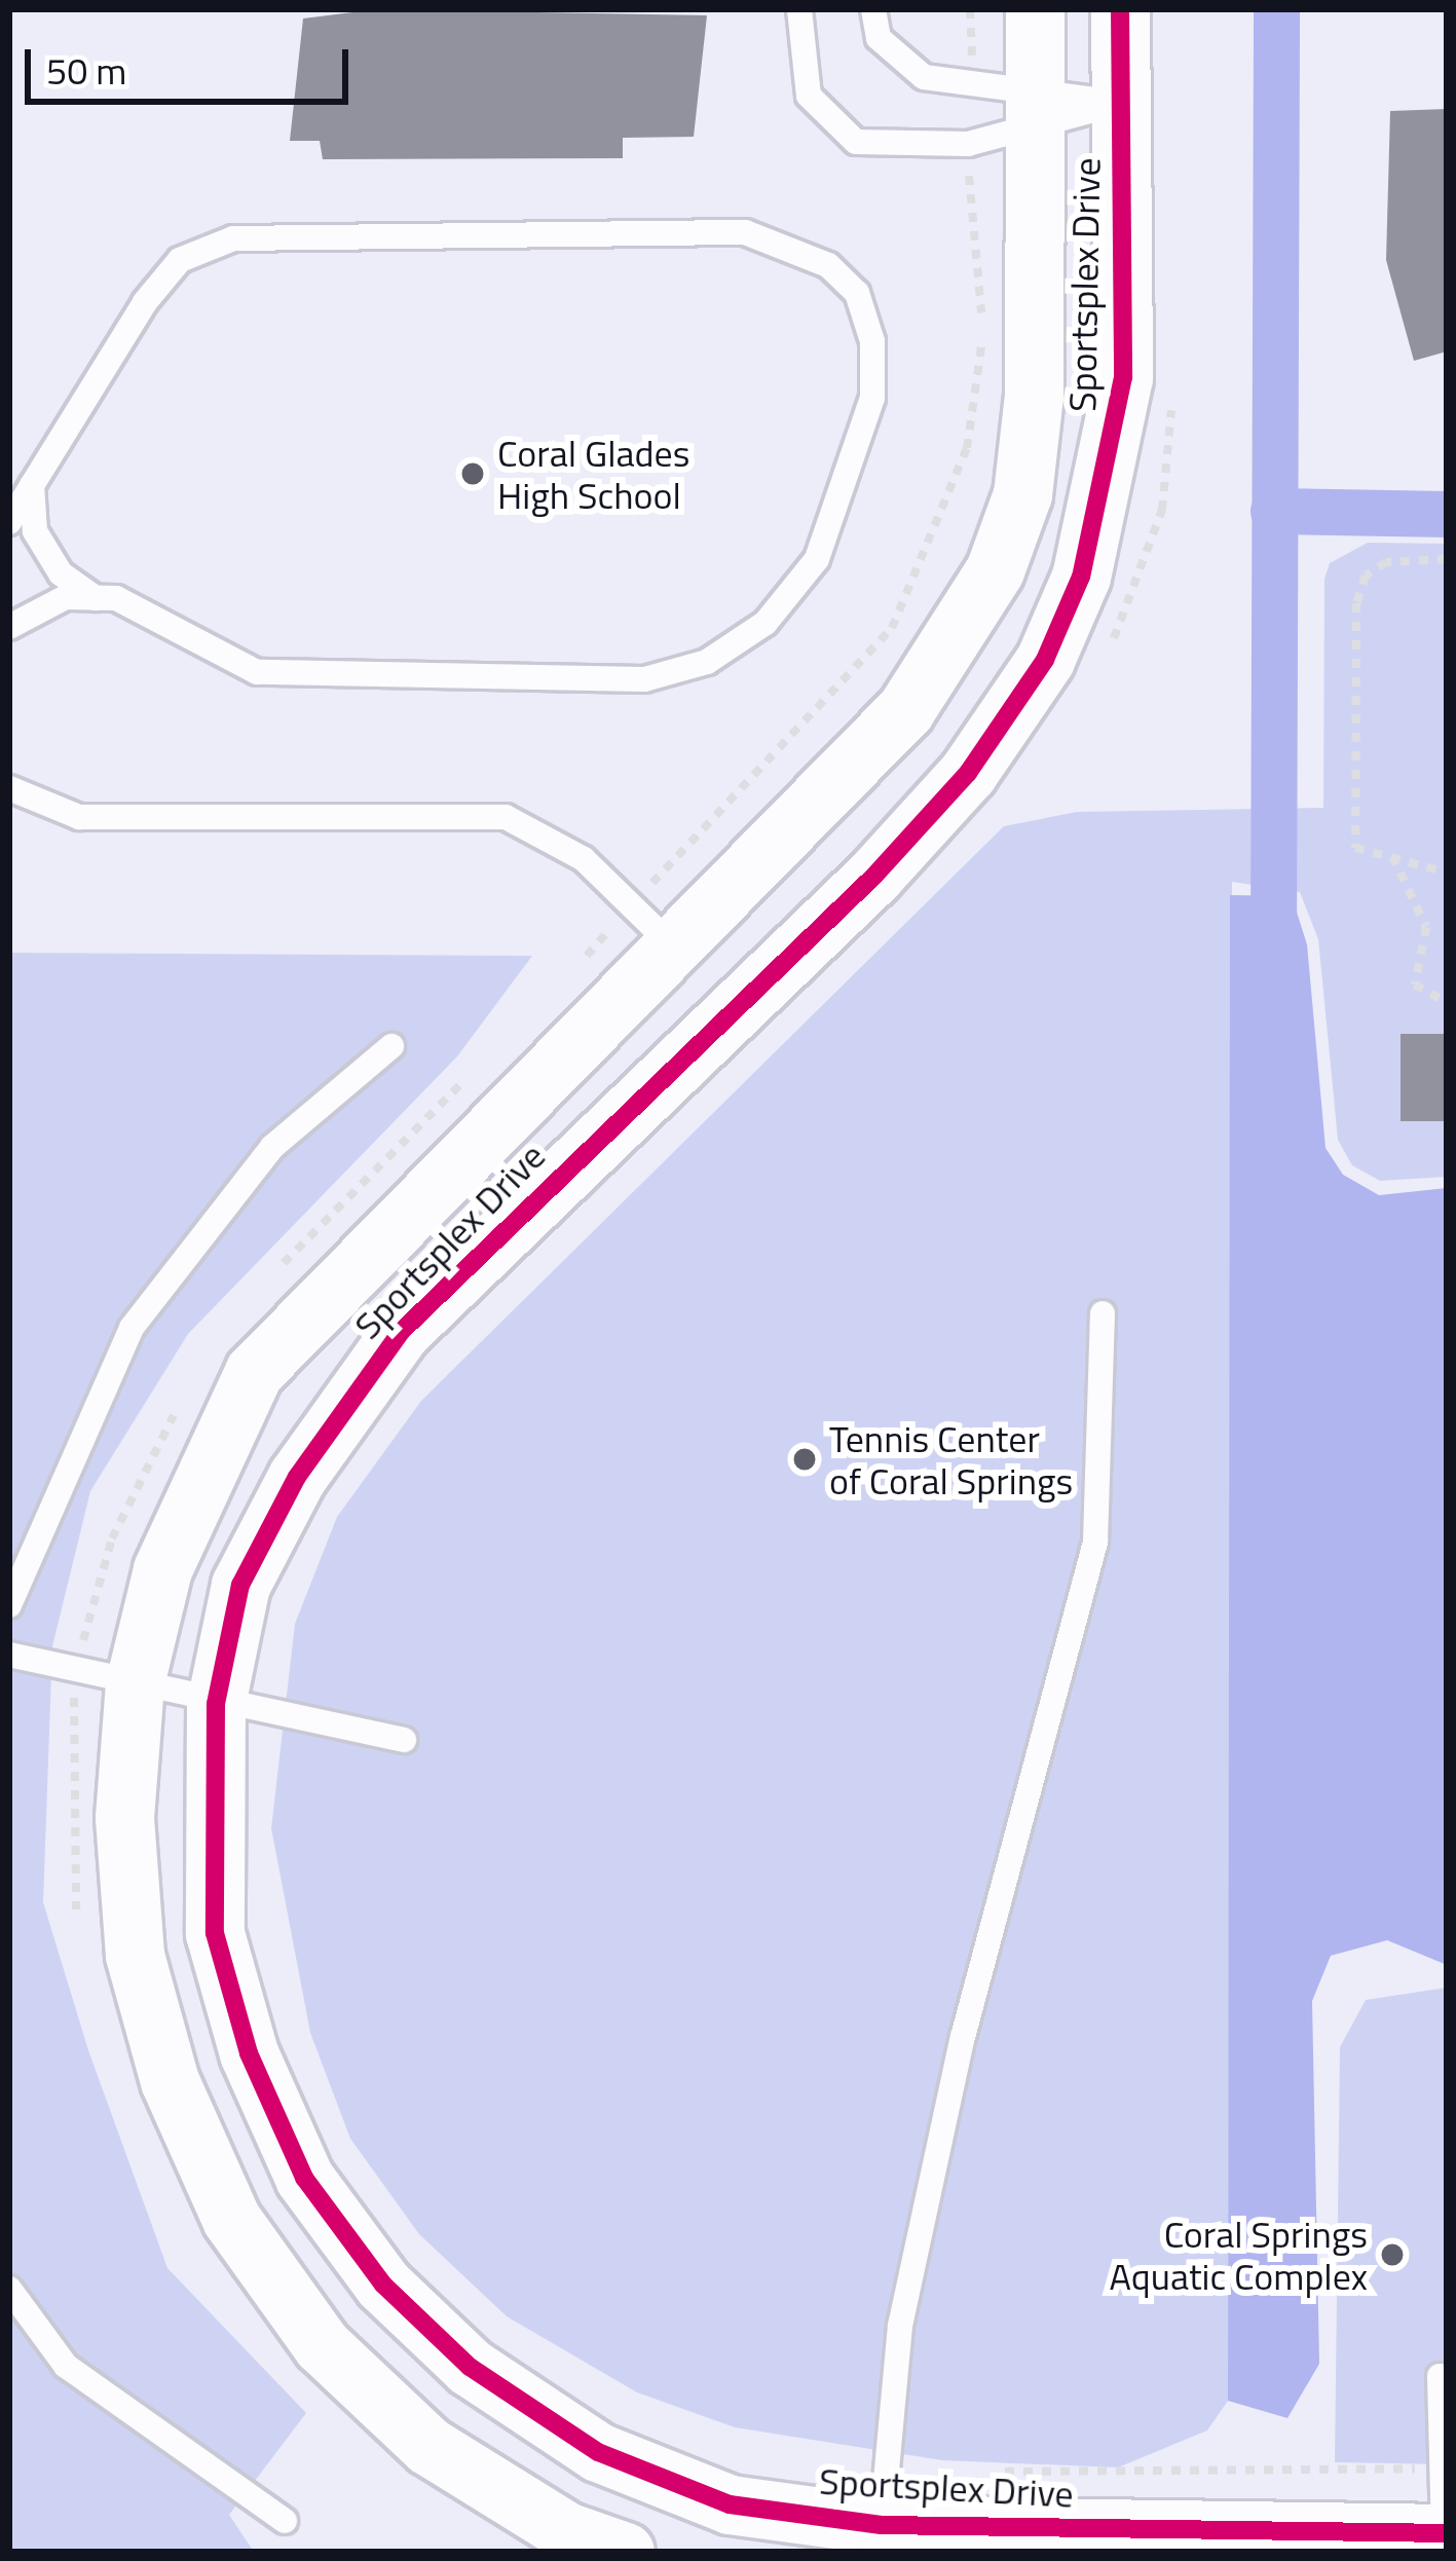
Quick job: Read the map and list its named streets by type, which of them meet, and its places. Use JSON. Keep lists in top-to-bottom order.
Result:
{
  "streets": {
    "street": ["Sportsplex Drive"]
  },
  "places": ["Coral Glades High School", "Tennis Center of Coral Springs", "Coral Springs Aquatic Complex"],
  "scale_bar": "50 m"
}
